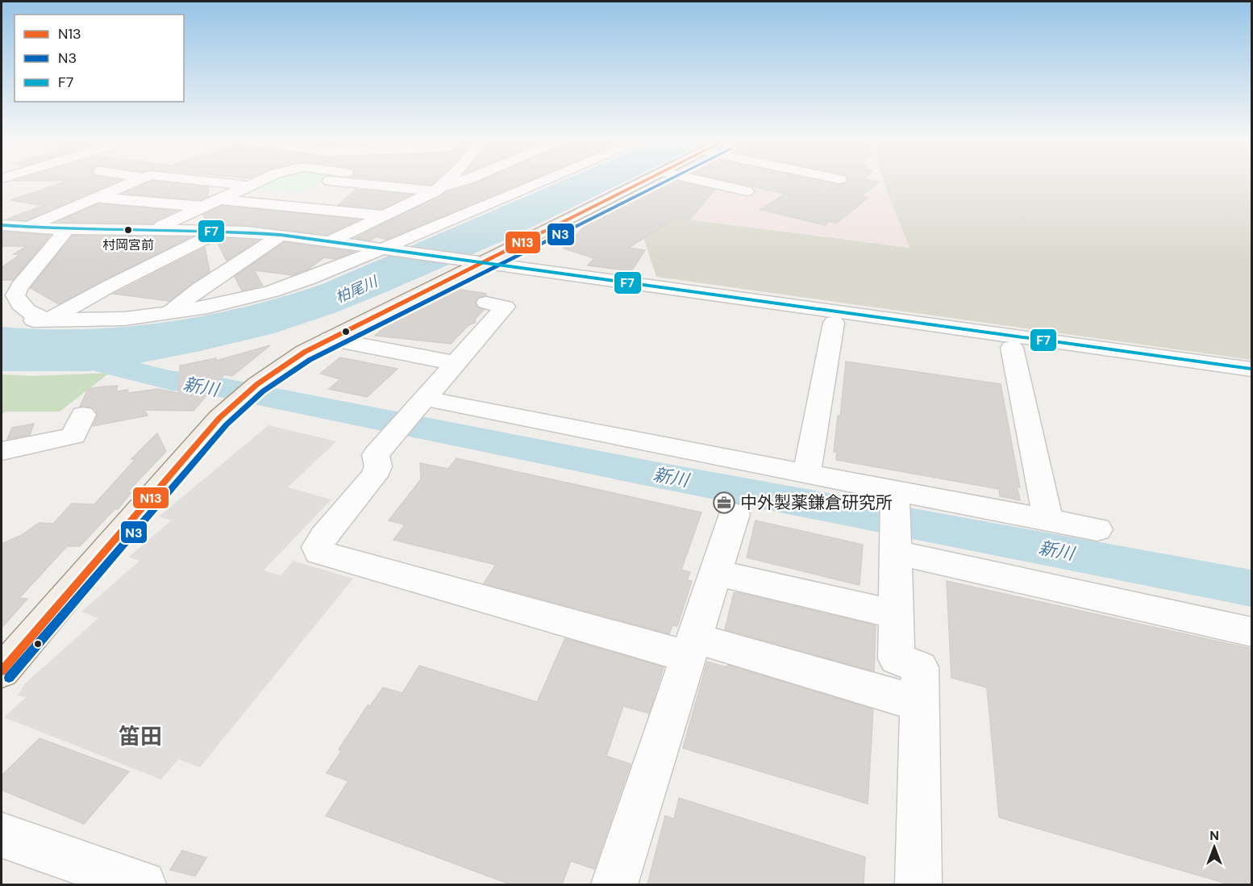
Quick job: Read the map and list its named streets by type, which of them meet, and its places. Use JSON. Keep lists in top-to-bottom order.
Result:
{
  "districts": ["笛田"],
  "water": ["柏尾川", "新川"],
  "places": {
    "other": ["村岡宮前"],
    "office": ["中外製薬鎌倉研究所"]
  },
  "lines": ["transit line N13", "transit line N3", "transit line F7"],
  "legend": ["N13", "N3", "F7"],
  "north": "top"
}
